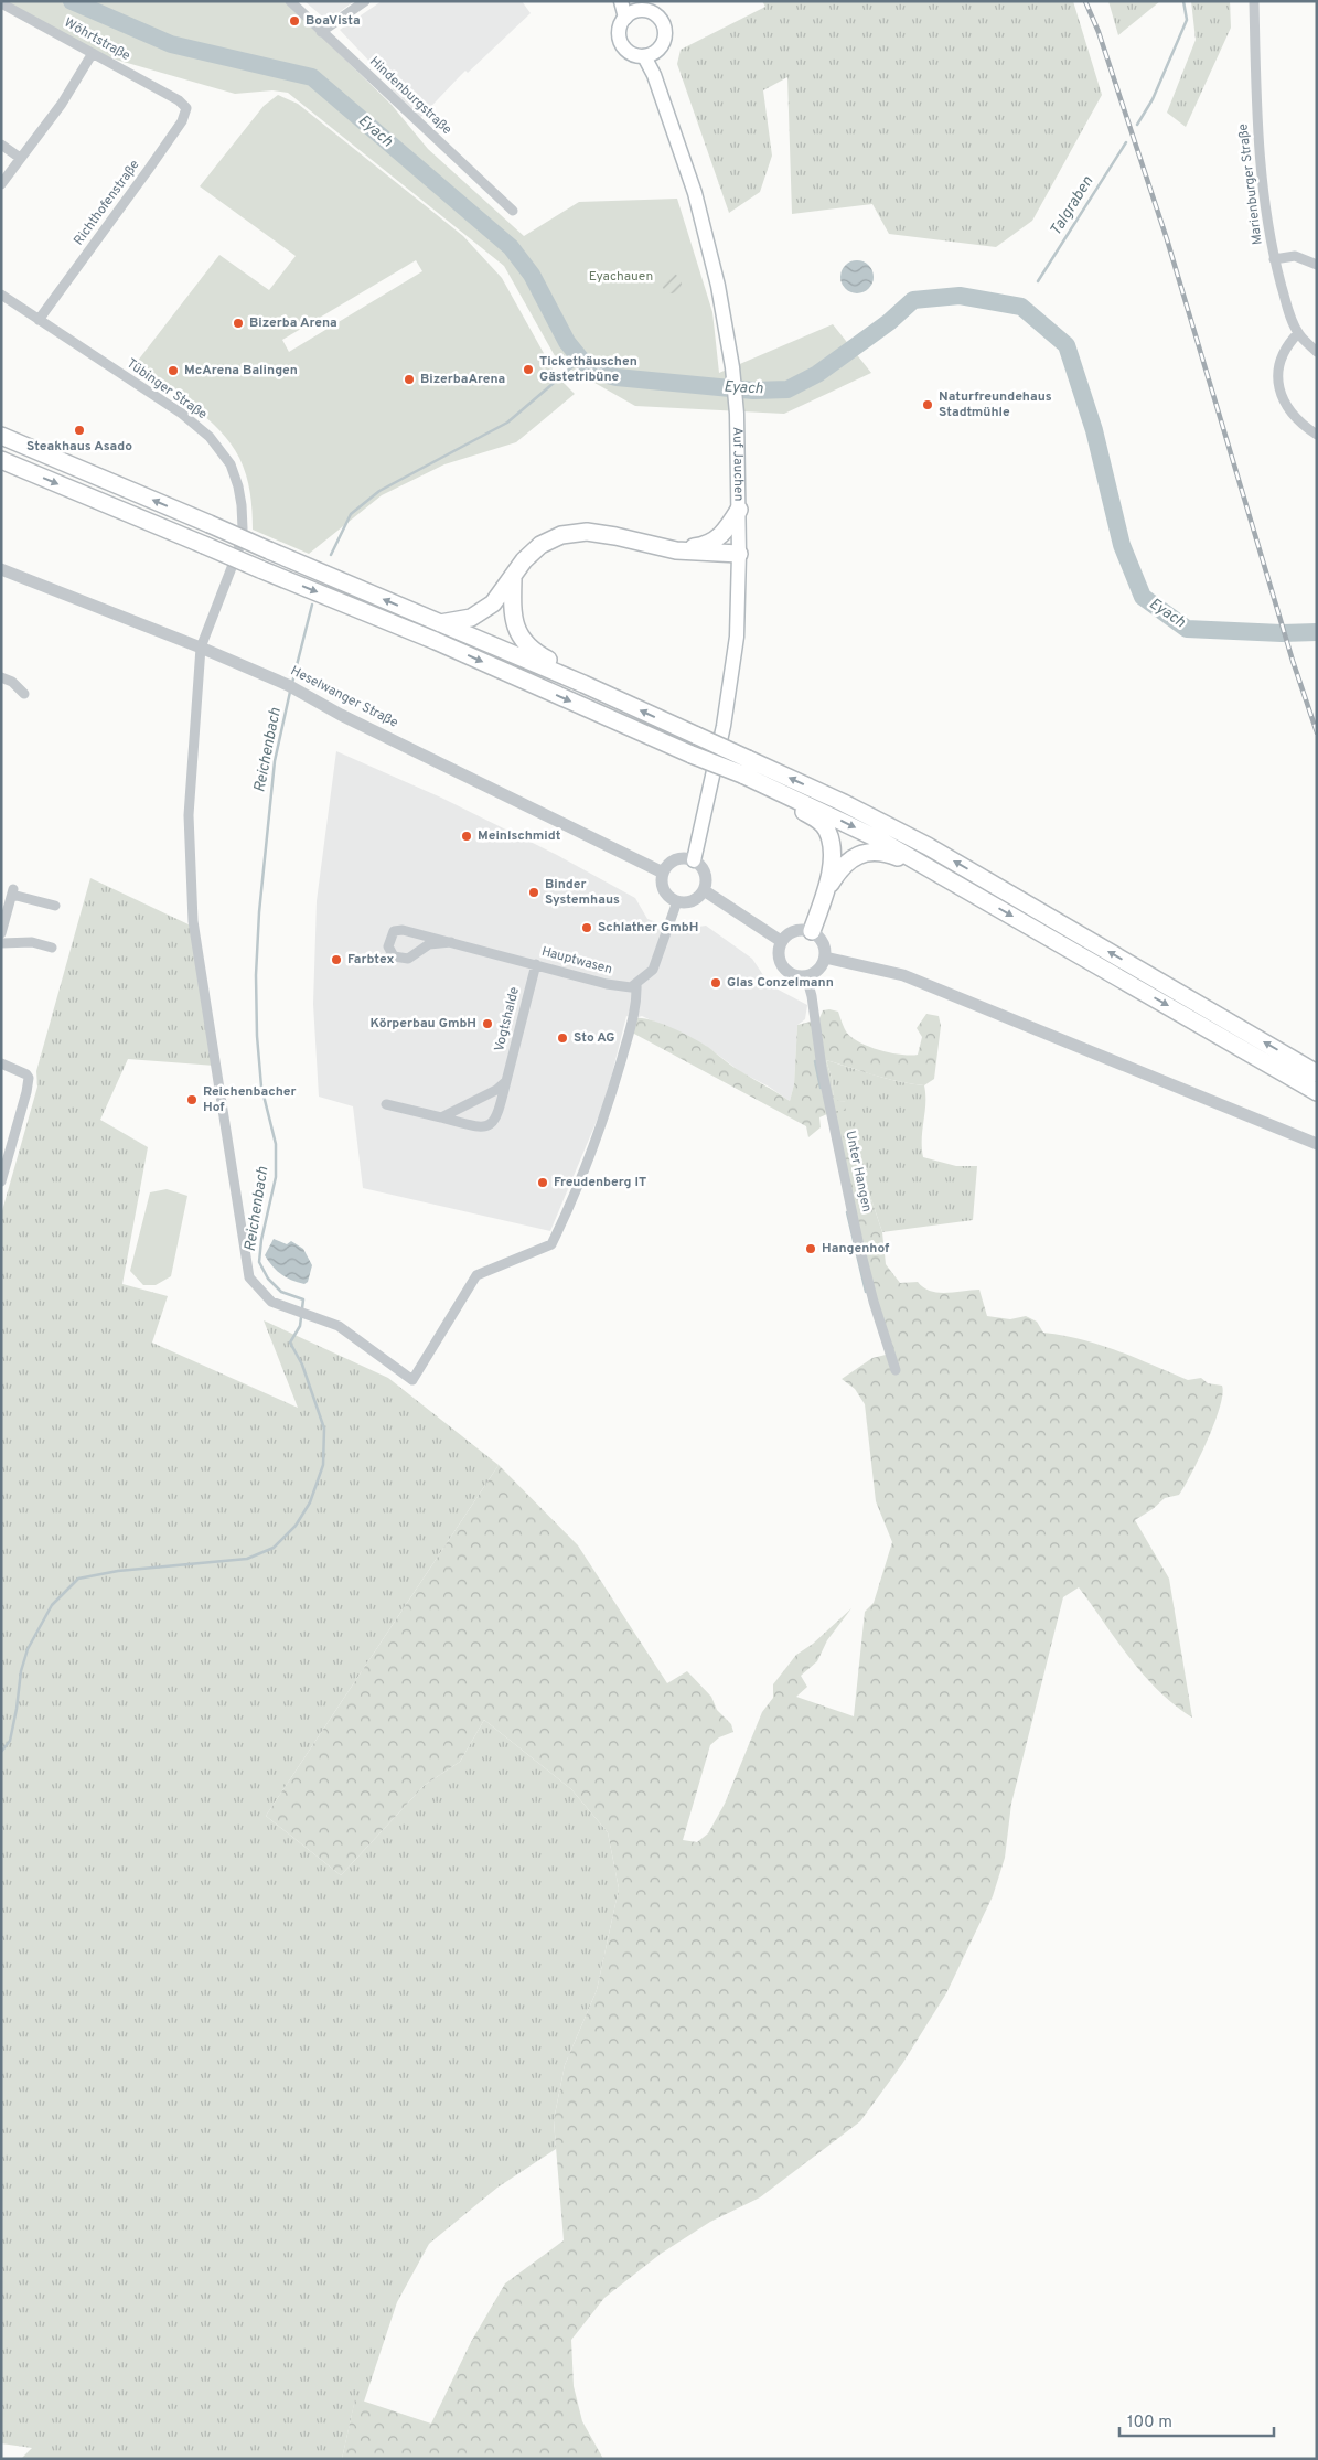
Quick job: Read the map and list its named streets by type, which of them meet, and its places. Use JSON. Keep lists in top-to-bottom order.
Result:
{
  "streets": {
    "main road": ["Auf Jauchen"],
    "street": [
      "Wöhrtstraße",
      "Hindenburgstraße",
      "Marienburger Straße",
      "Richthofenstraße",
      "Tübinger Straße",
      "Heselwanger Straße",
      "Hauptwasen",
      "Vogtshalde",
      "Unter Hangen"
    ]
  },
  "crossings": [
    ["Wöhrtstraße", "Richthofenstraße"],
    ["Richthofenstraße", "Tübinger Straße"],
    ["Tübinger Straße", "Heselwanger Straße"],
    ["Tübinger Straße", "Hauptwasen"],
    ["Auf Jauchen", "Heselwanger Straße"],
    ["Hauptwasen", "Vogtshalde"]
  ],
  "water": ["Eyach", "Talgraben", "Reichenbach"],
  "parks": ["Eyachauen"],
  "places": [
    "BoaVista",
    "Bizerba Arena",
    "Tickethäuschen Gästetribüne",
    "McArena Balingen",
    "BizerbaArena",
    "Naturfreundehaus Stadtmühle",
    "Steakhaus Asado",
    "Meinlschmidt",
    "Binder Systemhaus",
    "Schlather GmbH",
    "Farbtex",
    "Glas Conzelmann",
    "Körperbau GmbH",
    "Sto AG",
    "Reichenbacher Hof",
    "Freudenberg IT",
    "Hangenhof"
  ],
  "scale_bar": "100 m"
}
